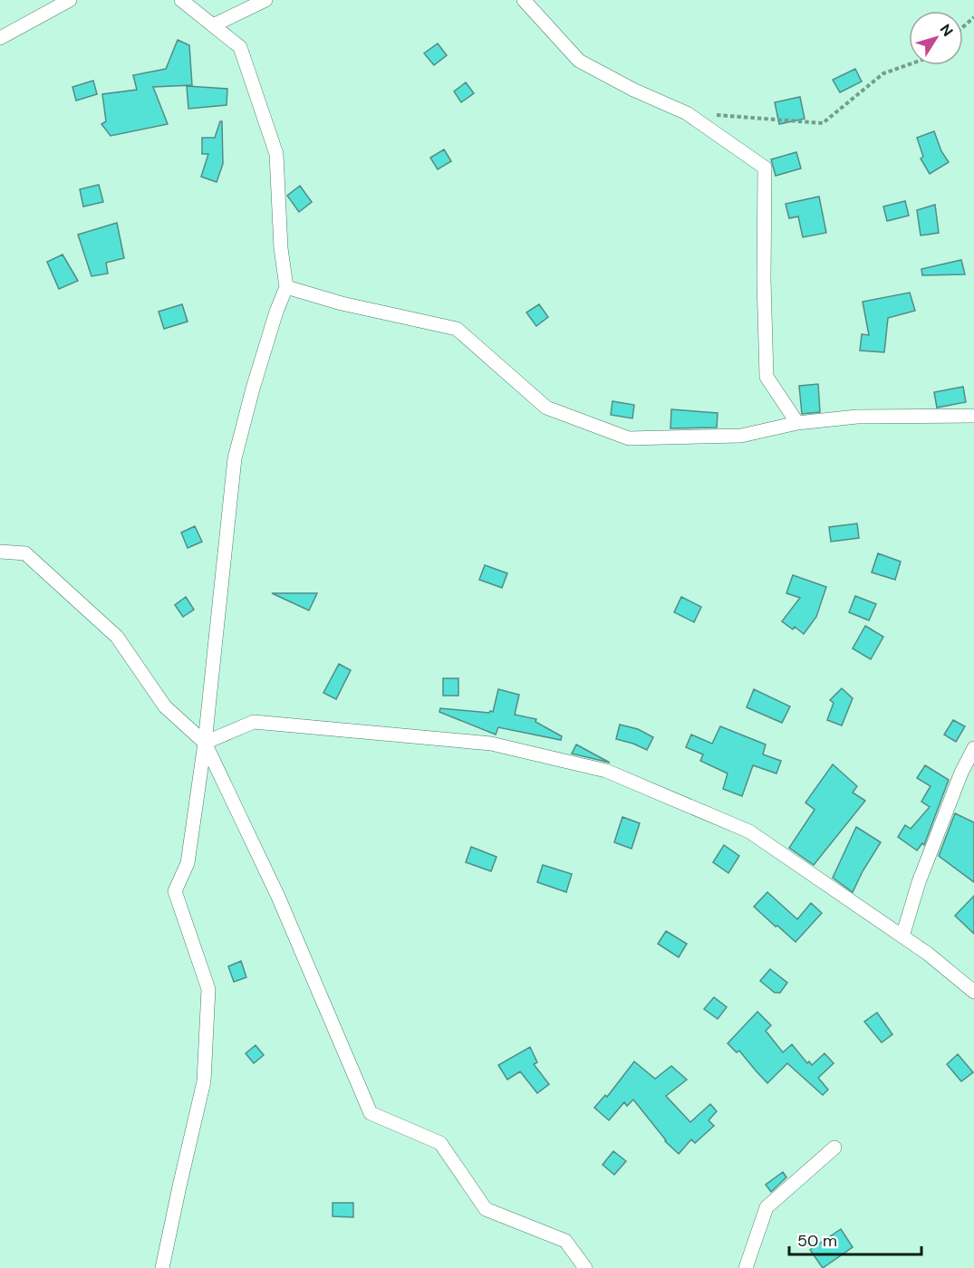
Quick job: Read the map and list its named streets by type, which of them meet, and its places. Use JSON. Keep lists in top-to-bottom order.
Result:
{
  "scale_bar": "50 m",
  "north": "top right"
}
